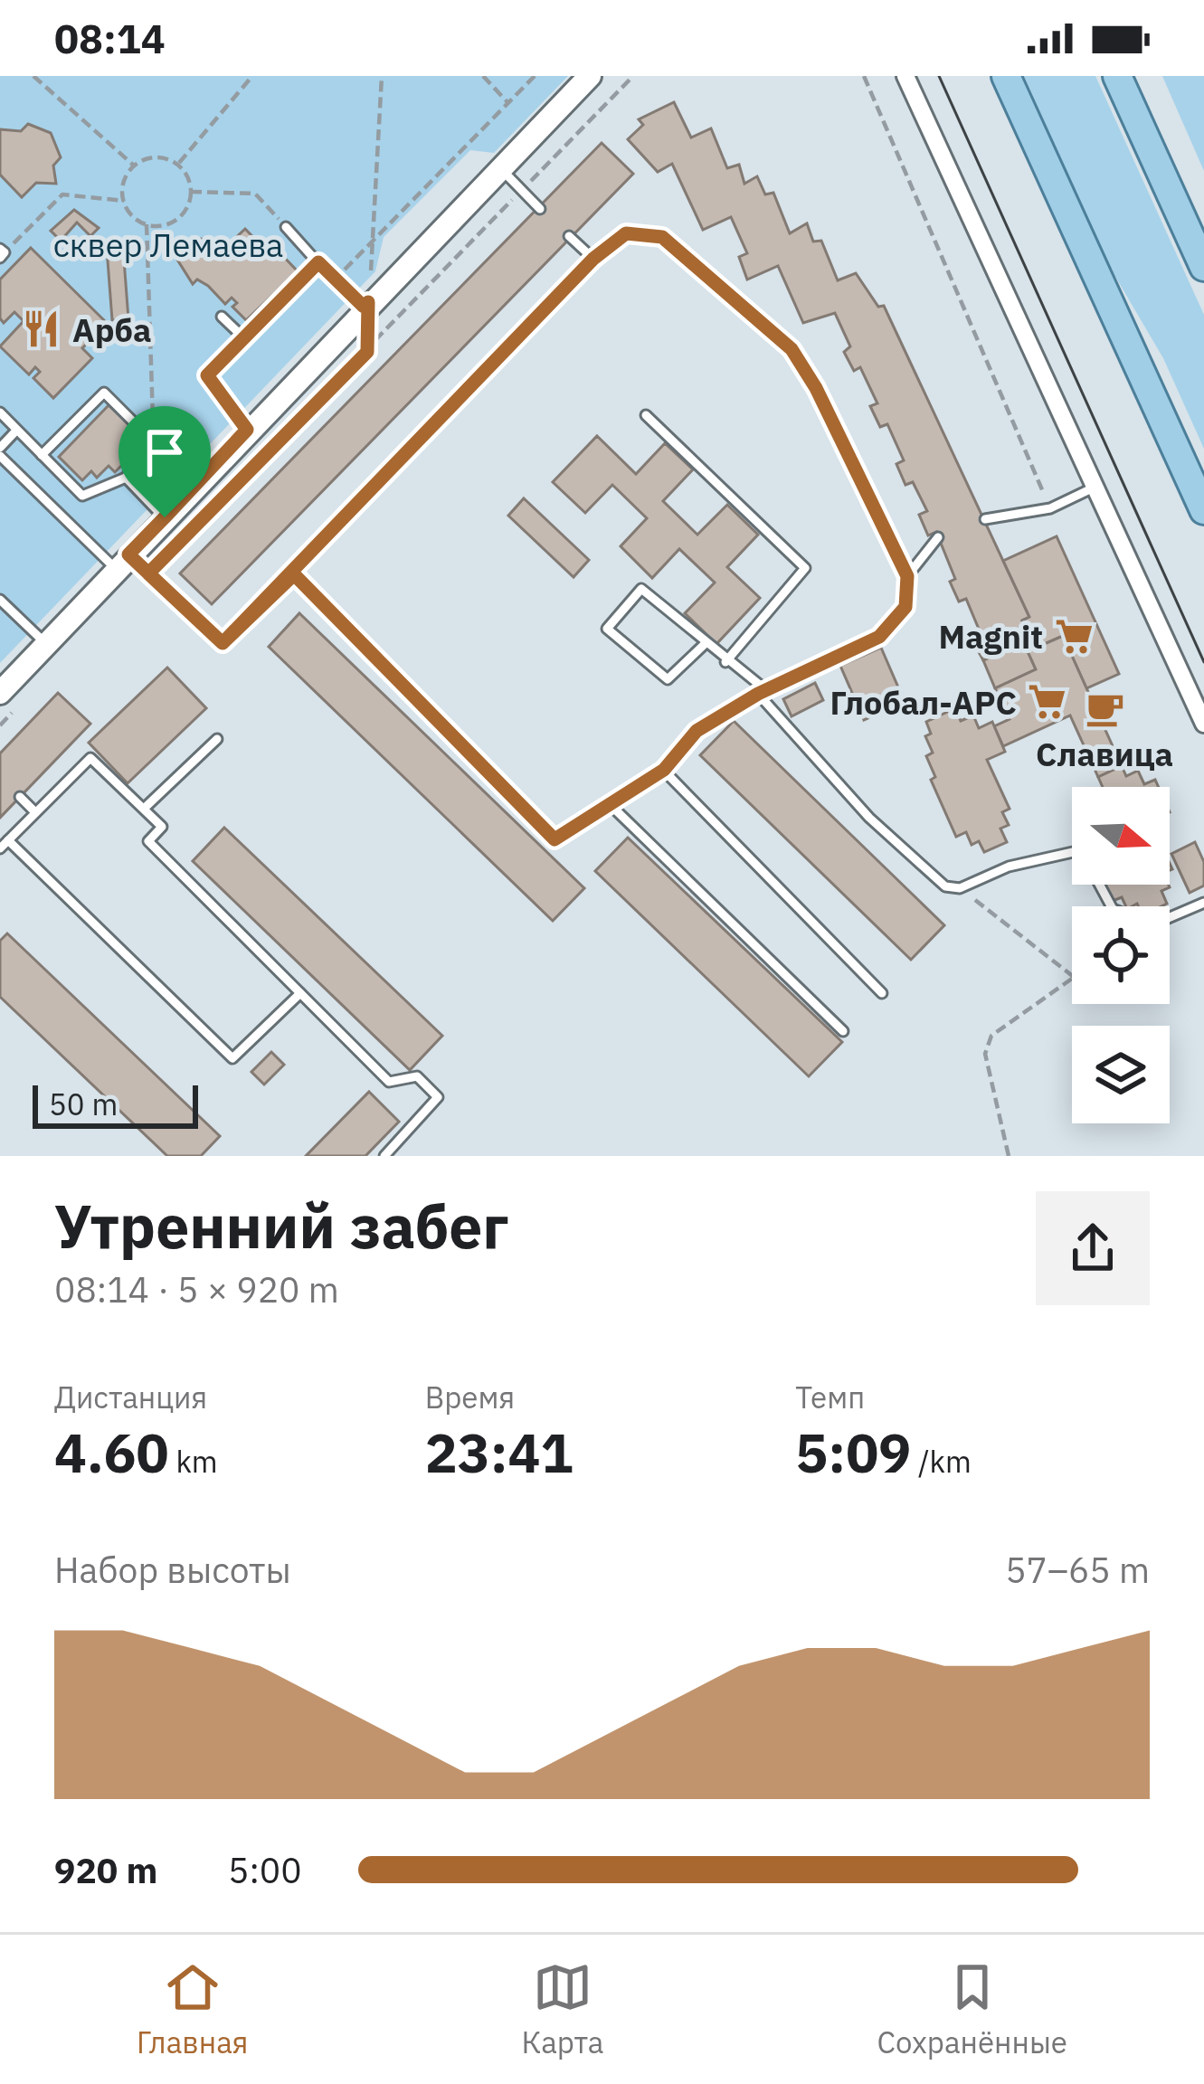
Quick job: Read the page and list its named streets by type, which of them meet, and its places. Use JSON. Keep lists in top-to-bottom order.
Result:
{
  "parks": ["сквер Лемаева"],
  "places": {
    "restaurant": ["Арба"],
    "supermarket": ["Magnit", "Глобал-АРС"],
    "cafe": ["Славица"]
  },
  "scale_bar": "50 m",
  "north": "right",
  "page": {
    "status": "08:14",
    "scale": "50 m",
    "heading": ["Утренний забег", "08:14 · 5 × 920 m"],
    "stats": [
      ["Дистанция", "4.60 km"],
      ["Время", "23:41"],
      ["Темп", "5:09 /km"]
    ],
    "chart": ["Набор высоты", "57–65 m"],
    "list": [
      {
        "name": "920 m",
        "note": "5:00"
      }
    ],
    "tabs": ["Главная", "Карта", "Сохранённые"]
  }
}
